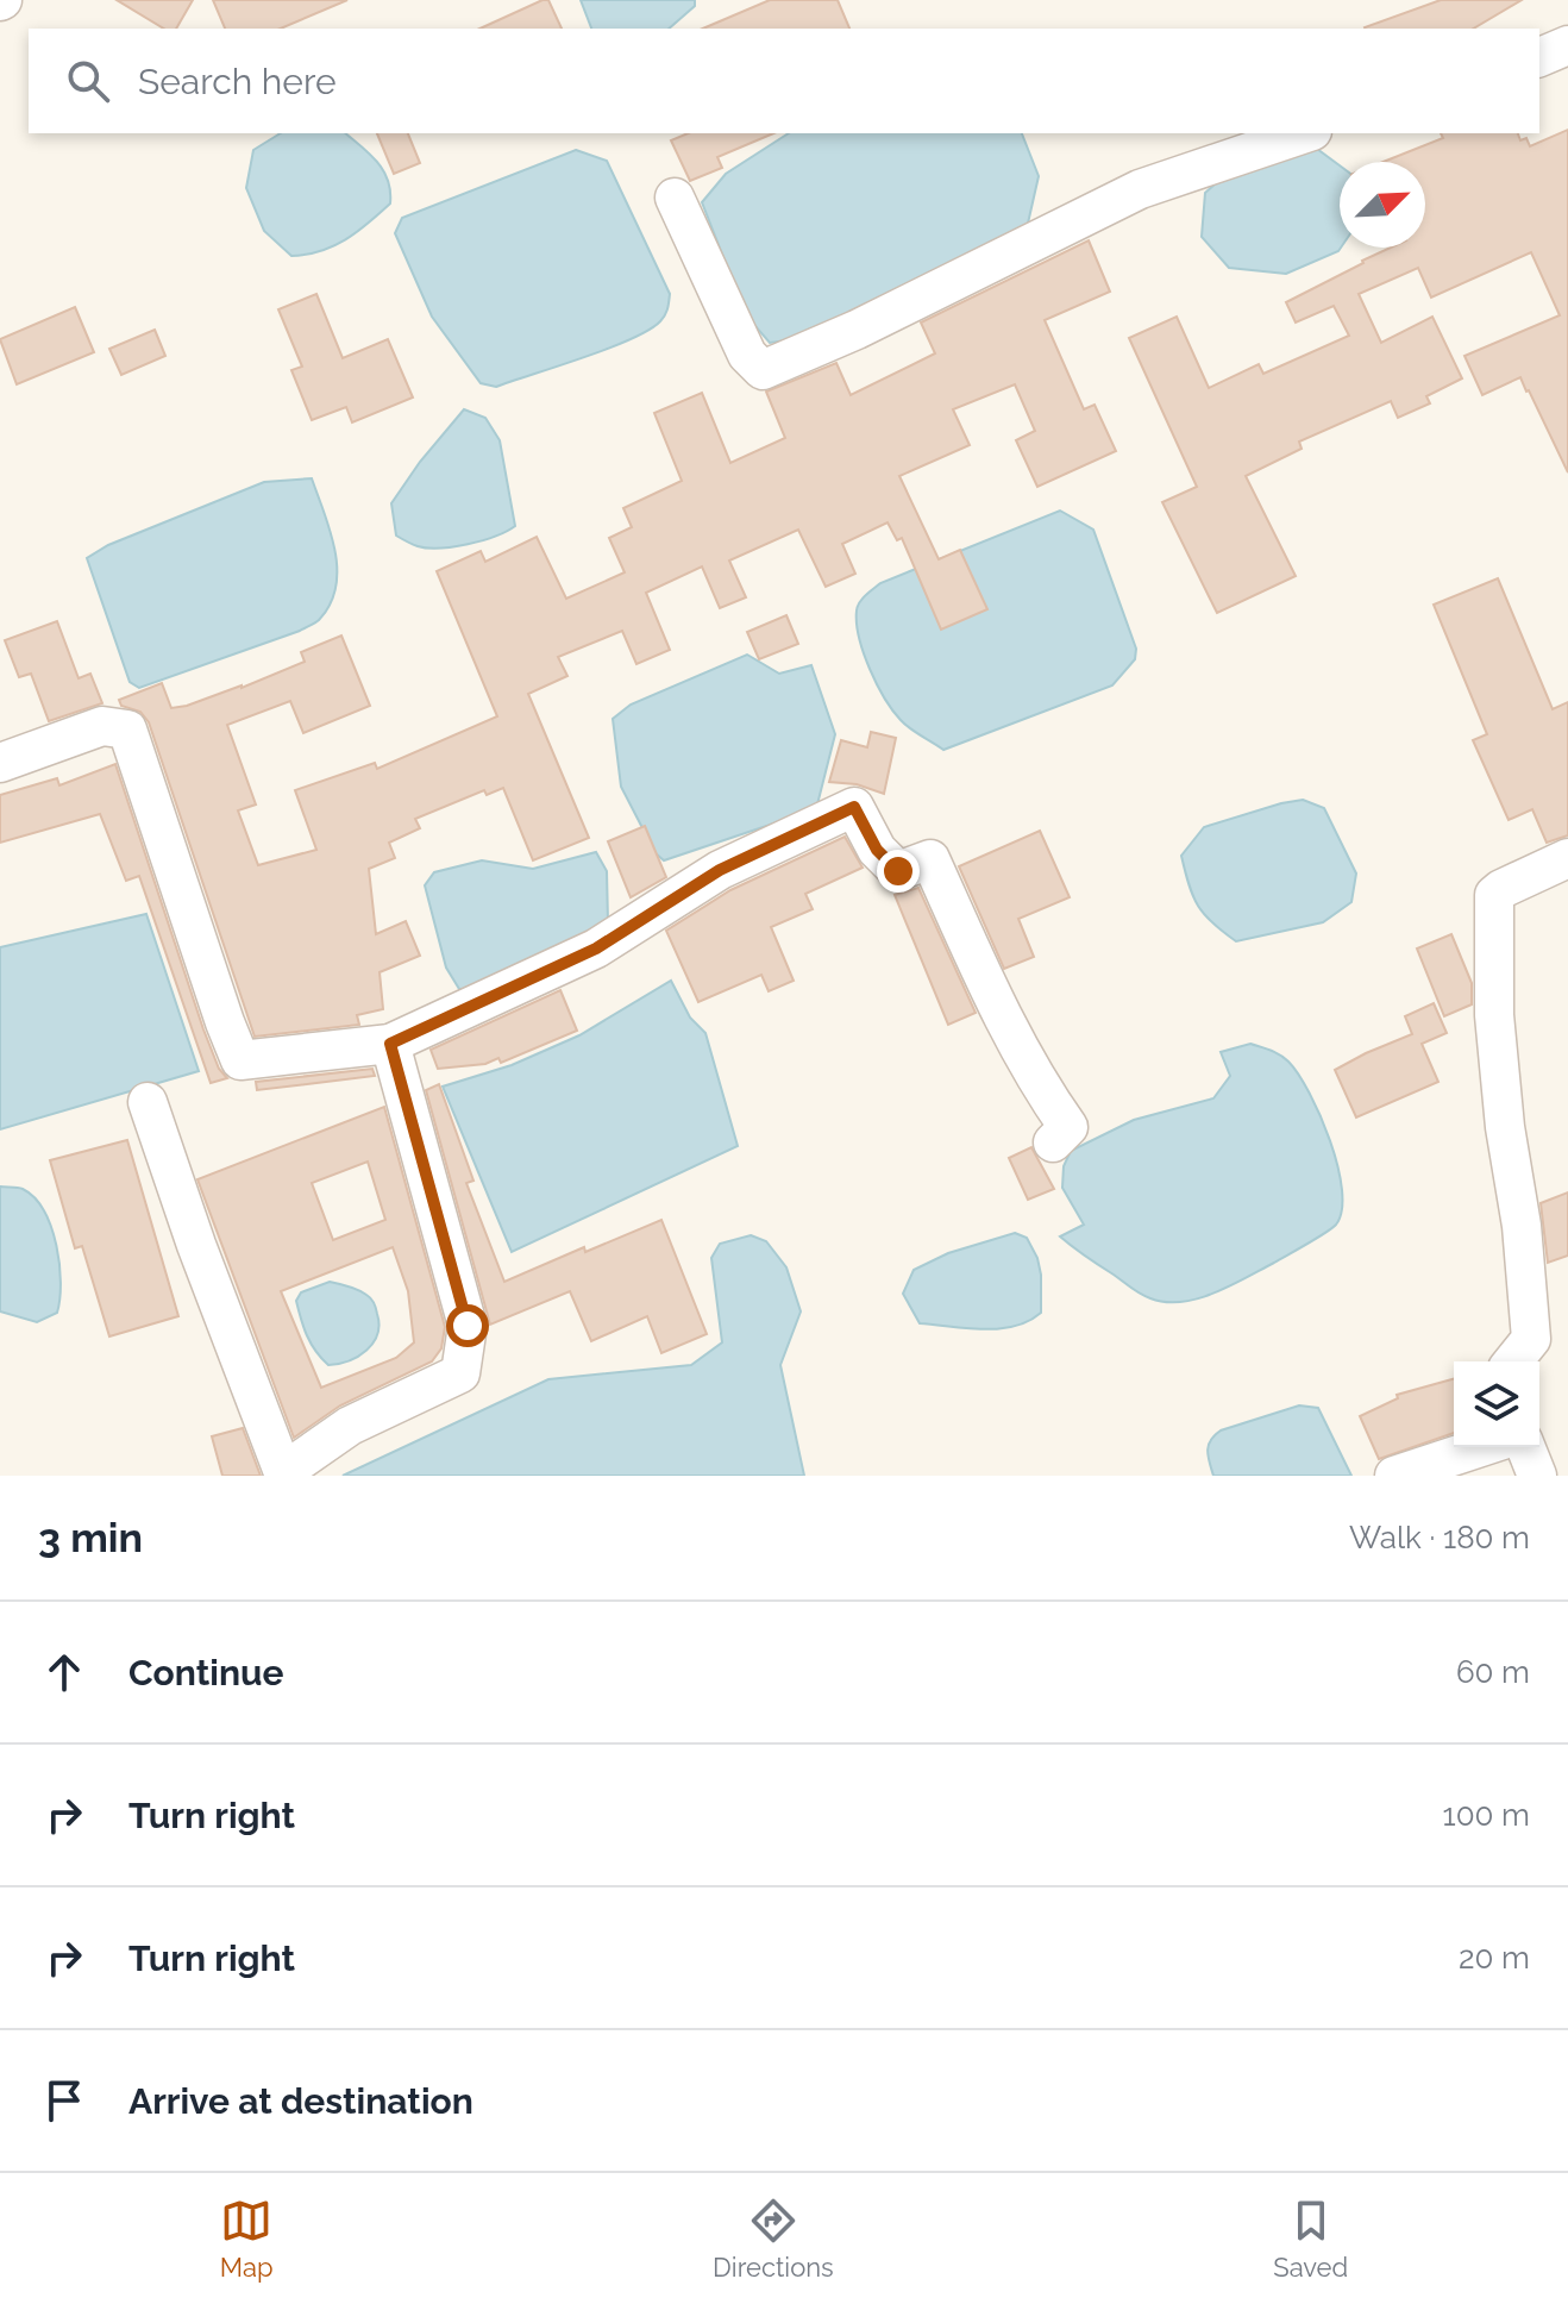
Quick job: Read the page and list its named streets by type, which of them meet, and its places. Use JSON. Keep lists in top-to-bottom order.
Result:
{
  "north": "top right",
  "page": {
    "search": "Search here",
    "heading": ["3 min", "Walk · 180 m"],
    "list": [
      ["Continue", "60 m"],
      ["Turn right", "100 m"],
      ["Turn right", "20 m"],
      "Arrive at destination"
    ],
    "nav": ["Map", "Directions", "Saved"]
  }
}
